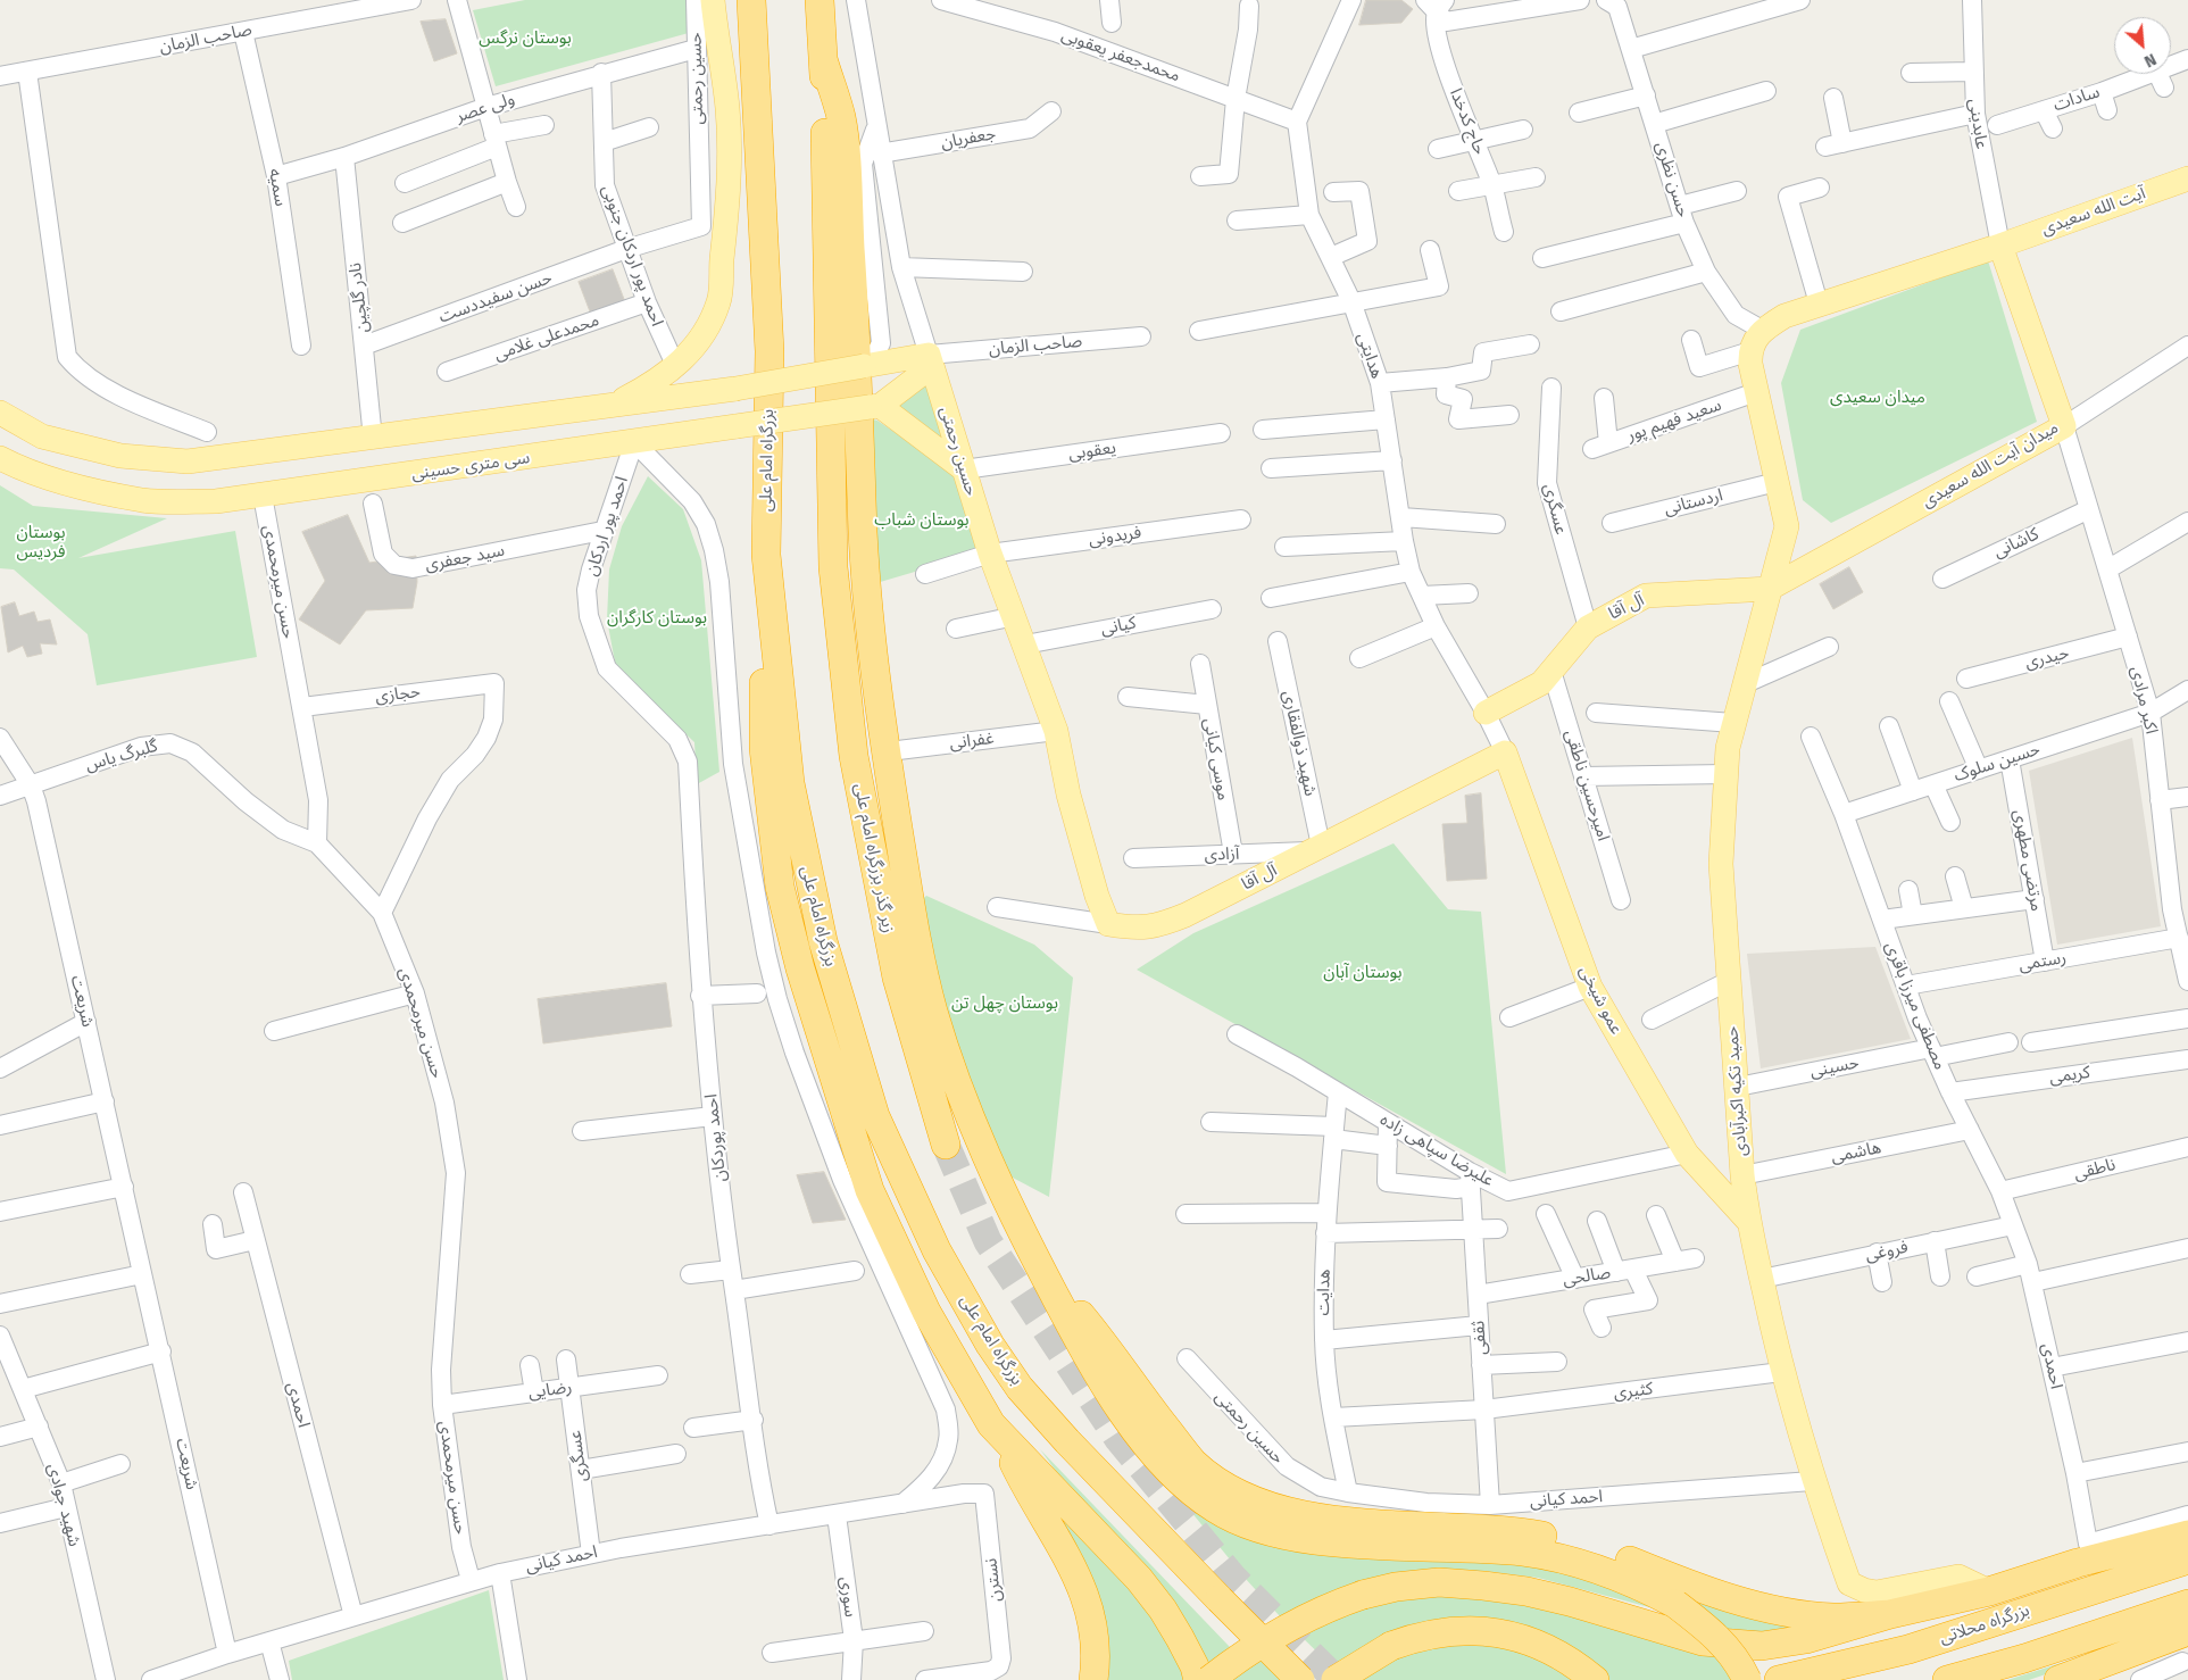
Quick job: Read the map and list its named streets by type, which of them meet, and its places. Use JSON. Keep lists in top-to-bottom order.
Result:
{
  "streets": {
    "highway": ["بزرگراه امام علی", "زیر گذر بزرگراه امام علی", "بزرگراه محلاتی"],
    "main road": [
      "حسین رحمتی",
      "آیت الله سعیدی",
      "میدان آیت الله سعیدی",
      "سی متری حسینی",
      "آل آقا",
      "عمو شیخی",
      "حمید تکیه اکبرآبادی"
    ],
    "street": [
      "صاحب الزمان",
      "محمدجعفر یعقوبی",
      "سادات",
      "ولی عصر",
      "حاج کدخدا",
      "عابدینی",
      "جعفریان",
      "حسن نظری",
      "سمیه",
      "احمد پور اردکان جنوبی",
      "نادر گلچین",
      "حسن سفیددست",
      "محمدعلی غلامی",
      "هدایتی",
      "سعید فهیم پور",
      "یعقوبی",
      "اردستانی",
      "عسگری",
      "احمد پور اردکان",
      "فریدونی",
      "کاشانی",
      "سید جعفری",
      "حسن میرمحمدی",
      "کیانی",
      "حیدری",
      "حجازی",
      "اکبر مرادی",
      "غفرانی",
      "شهید ذوالفقاری",
      "گلبرگ یاس",
      "موسی کیانی",
      "حسین سلوک",
      "امیرحسین ناطقی",
      "آزادی",
      "مرتضی مطهری",
      "رستمی",
      "شریعت",
      "مصطفی میرزا باقری",
      "حسینی",
      "کریمی",
      "احمد پوردکان",
      "علیرضا سپاهی زاده",
      "هاشمی",
      "ناطقی",
      "فروغی",
      "صالحی",
      "هدایت",
      "ثقفی",
      "احمدی",
      "رضایی",
      "کثیری",
      "احمد کیانی",
      "شهید جوادی",
      "نسترن",
      "سوری"
    ]
  },
  "crossings": [
    ["صاحب الزمان", "حسین رحمتی"],
    ["صاحب الزمان", "سمیه"],
    ["صاحب الزمان", "سی متری حسینی"],
    ["محمدجعفر یعقوبی", "هدایتی"],
    ["حسین رحمتی", "ولی عصر"],
    ["حسین رحمتی", "جعفریان"],
    ["حسین رحمتی", "حسن سفیددست"],
    ["حسین رحمتی", "یعقوبی"],
    ["حسین رحمتی", "سی متری حسینی"],
    ["حسین رحمتی", "فریدونی"],
    ["حسین رحمتی", "آل آقا"],
    ["حسین رحمتی", "کیانی"],
    ["حسین رحمتی", "غفرانی"],
    ["حسین رحمتی", "احمد کیانی"],
    ["ولی عصر", "سمیه"],
    ["ولی عصر", "احمد پور اردکان جنوبی"],
    ["ولی عصر", "نادر گلچین"],
    ["عابدینی", "آیت الله سعیدی"],
    ["عابدینی", "میدان آیت الله سعیدی"],
    ["آیت الله سعیدی", "میدان آیت الله سعیدی"],
    ["احمد پور اردکان جنوبی", "حسن سفیددست"],
    ["احمد پور اردکان جنوبی", "محمدعلی غلامی"],
    ["نادر گلچین", "حسن سفیددست"],
    ["هدایتی", "آل آقا"],
    ["هدایتی", "عمو شیخی"],
    ["میدان آیت الله سعیدی", "آل آقا"],
    ["میدان آیت الله سعیدی", "اکبر مرادی"],
    ["میدان آیت الله سعیدی", "حمید تکیه اکبرآبادی"],
    ["سی متری حسینی", "احمد پور اردکان"],
    ["سی متری حسینی", "حسن میرمحمدی"],
    ["عسگری", "آل آقا"],
    ["عسگری", "رضایی"],
    ["عسگری", "احمد کیانی"],
    ["احمد پور اردکان", "سید جعفری"],
    ["احمد پور اردکان", "احمد پوردکان"],
    ["کاشانی", "اکبر مرادی"],
    ["حسن میرمحمدی", "حجازی"],
    ["حسن میرمحمدی", "گلبرگ یاس"],
    ["حسن میرمحمدی", "رضایی"],
    ["حسن میرمحمدی", "احمد کیانی"],
    ["آل آقا", "شهید ذوالفقاری"],
    ["آل آقا", "امیرحسین ناطقی"],
    ["آل آقا", "آزادی"],
    ["آل آقا", "عمو شیخی"],
    ["آل آقا", "حمید تکیه اکبرآبادی"],
    ["حیدری", "اکبر مرادی"],
    ["اکبر مرادی", "حسین سلوک"],
    ["اکبر مرادی", "رستمی"],
    ["شهید ذوالفقاری", "آزادی"],
    ["گلبرگ یاس", "شریعت"],
    ["موسی کیانی", "آزادی"],
    ["حسین سلوک", "مرتضی مطهری"],
    ["حسین سلوک", "مصطفی میرزا باقری"],
    ["مرتضی مطهری", "رستمی"],
    ["رستمی", "مصطفی میرزا باقری"],
    ["عمو شیخی", "حمید تکیه اکبرآبادی"],
    ["عمو شیخی", "علیرضا سپاهی زاده"],
    ["شریعت", "احمد کیانی"],
    ["مصطفی میرزا باقری", "حسینی"],
    ["مصطفی میرزا باقری", "کریمی"],
    ["مصطفی میرزا باقری", "هاشمی"],
    ["مصطفی میرزا باقری", "ناطقی"],
    ["مصطفی میرزا باقری", "احمدی"],
    ["حسینی", "حمید تکیه اکبرآبادی"],
    ["حمید تکیه اکبرآبادی", "هاشمی"],
    ["حمید تکیه اکبرآبادی", "فروغی"],
    ["حمید تکیه اکبرآبادی", "کثیری"],
    ["حمید تکیه اکبرآبادی", "احمد کیانی"],
    ["احمد پوردکان", "احمد کیانی"],
    ["علیرضا سپاهی زاده", "هدایت"],
    ["علیرضا سپاهی زاده", "ثقفی"],
    ["ناطقی", "احمدی"],
    ["فروغی", "احمدی"],
    ["صالحی", "ثقفی"],
    ["هدایت", "کثیری"],
    ["هدایت", "احمد کیانی"],
    ["ثقفی", "کثیری"],
    ["ثقفی", "احمد کیانی"],
    ["احمدی", "احمد کیانی"],
    ["احمد کیانی", "نسترن"],
    ["احمد کیانی", "سوری"]
  ],
  "parks": [
    "بوستان نرگس",
    "میدان سعیدی",
    "بوستان شباب",
    "بوستان فردیس",
    "بوستان کارگران",
    "بوستان آبان",
    "بوستان چهل تن"
  ],
  "north": "bottom right"
}
